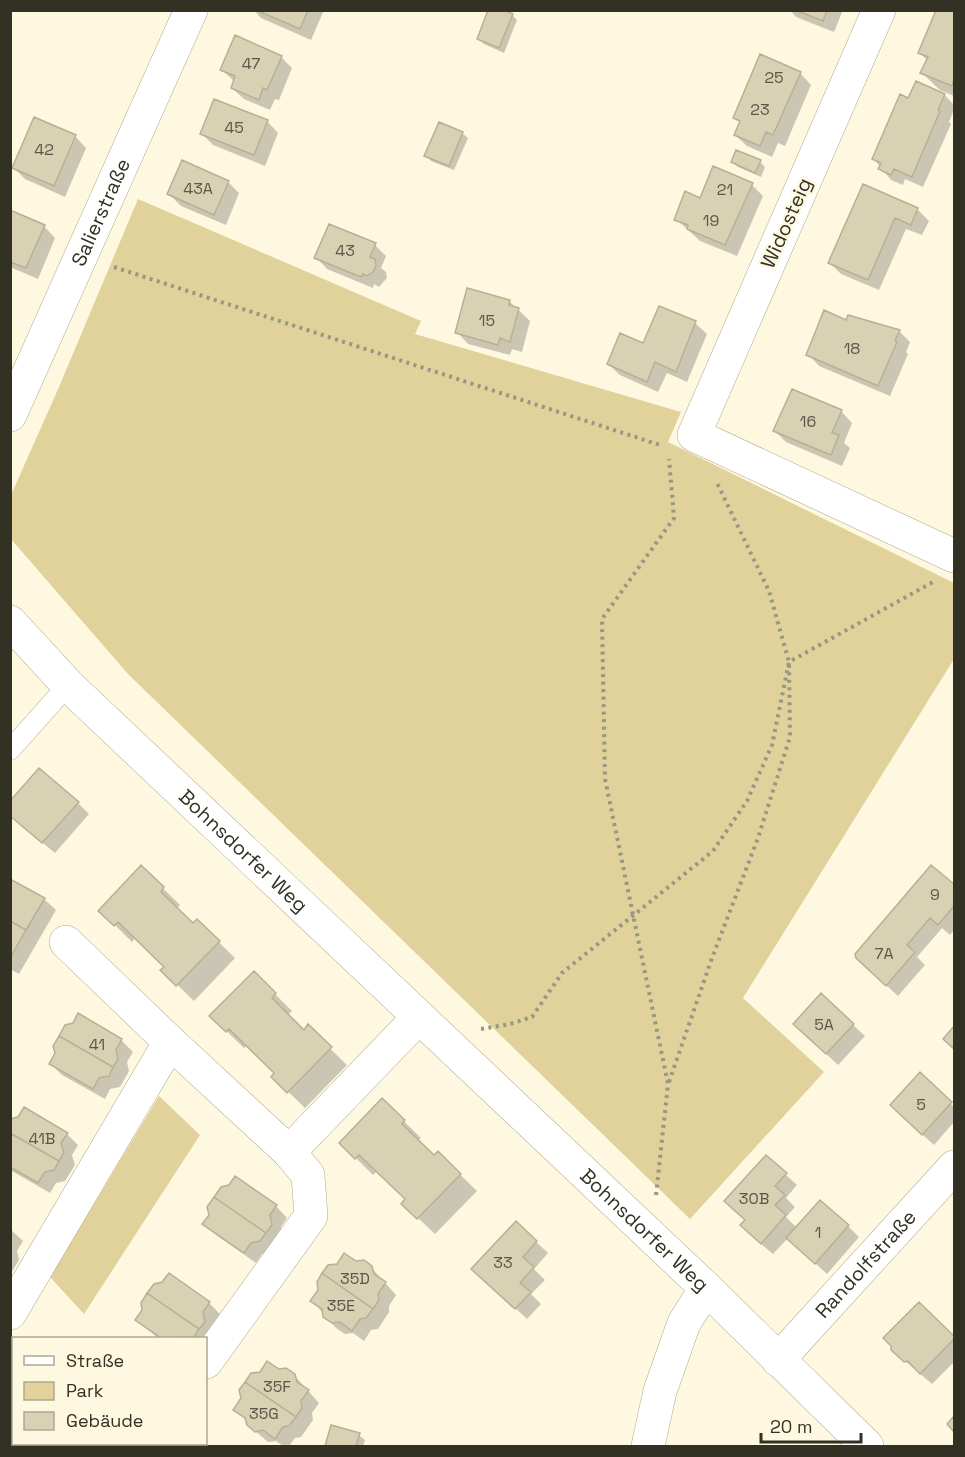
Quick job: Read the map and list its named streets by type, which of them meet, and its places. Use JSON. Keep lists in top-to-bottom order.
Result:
{
  "streets": {
    "street": [
      "Salierstraße",
      "Widosteig",
      "Bohnsdorfer Weg",
      "Randolfstraße"
    ]
  },
  "crossings": [
    ["Bohnsdorfer Weg", "Randolfstraße"]
  ],
  "house_numbers": [
    "47",
    "25",
    "23",
    "45",
    "42",
    "43A",
    "21",
    "19",
    "43",
    "15",
    "18",
    "16",
    "9",
    "7A",
    "5A",
    "41",
    "5",
    "41B",
    "30B",
    "1",
    "33",
    "35D",
    "35E",
    "35F",
    "35G"
  ],
  "legend": ["Straße", "Park", "Gebäude"],
  "scale_bar": "20 m"
}
